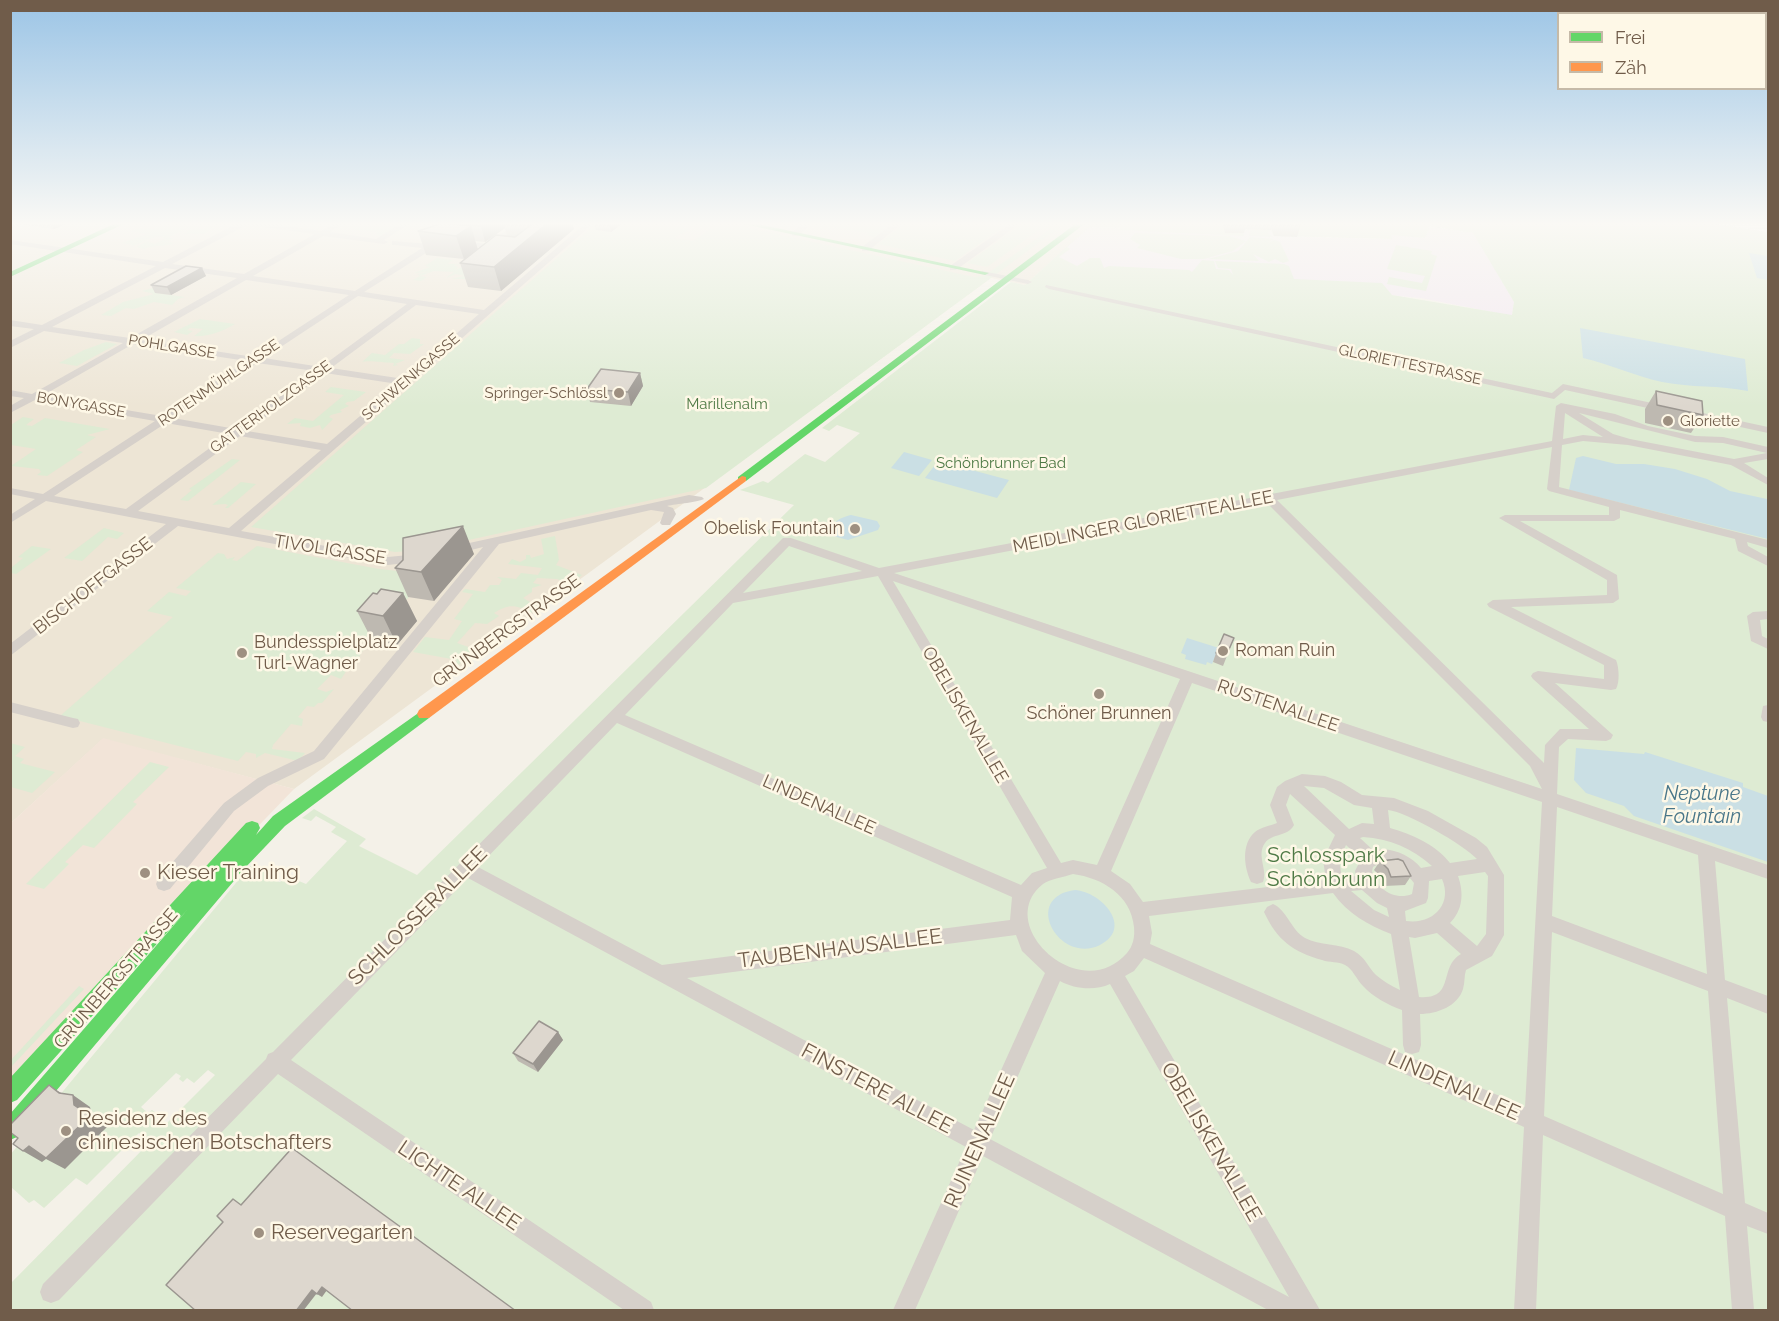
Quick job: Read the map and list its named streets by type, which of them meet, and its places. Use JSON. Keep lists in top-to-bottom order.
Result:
{
  "streets": {
    "main road": ["GRÜNBERGSTRASSE"],
    "street": [
      "POHLGASSE",
      "GLORIETTESTRASSE",
      "SCHWENKGASSE",
      "ROTENMÜHLGASSE",
      "BONYGASSE",
      "GATTERHOLZGASSE",
      "MEIDLINGER GLORIETTEALLEE",
      "TIVOLIGASSE",
      "BISCHOFFGASSE",
      "RUSTENALLEE",
      "OBELISKENALLEE",
      "LINDENALLEE",
      "SCHLOSSERALLEE",
      "TAUBENHAUSALLEE",
      "FINSTERE ALLEE",
      "RUINENALLEE",
      "LICHTE ALLEE"
    ]
  },
  "crossings": [
    ["POHLGASSE", "SCHWENKGASSE"],
    ["POHLGASSE", "ROTENMÜHLGASSE"],
    ["POHLGASSE", "GATTERHOLZGASSE"],
    ["SCHWENKGASSE", "BONYGASSE"],
    ["SCHWENKGASSE", "TIVOLIGASSE"],
    ["ROTENMÜHLGASSE", "BONYGASSE"],
    ["ROTENMÜHLGASSE", "TIVOLIGASSE"],
    ["BONYGASSE", "GATTERHOLZGASSE"],
    ["GATTERHOLZGASSE", "TIVOLIGASSE"],
    ["MEIDLINGER GLORIETTEALLEE", "RUSTENALLEE"],
    ["MEIDLINGER GLORIETTEALLEE", "OBELISKENALLEE"],
    ["MEIDLINGER GLORIETTEALLEE", "SCHLOSSERALLEE"],
    ["TIVOLIGASSE", "BISCHOFFGASSE"],
    ["TIVOLIGASSE", "GRÜNBERGSTRASSE"],
    ["RUSTENALLEE", "OBELISKENALLEE"],
    ["RUSTENALLEE", "SCHLOSSERALLEE"],
    ["OBELISKENALLEE", "LINDENALLEE"],
    ["OBELISKENALLEE", "TAUBENHAUSALLEE"],
    ["OBELISKENALLEE", "RUINENALLEE"],
    ["LINDENALLEE", "SCHLOSSERALLEE"],
    ["LINDENALLEE", "TAUBENHAUSALLEE"],
    ["LINDENALLEE", "RUINENALLEE"],
    ["SCHLOSSERALLEE", "FINSTERE ALLEE"],
    ["SCHLOSSERALLEE", "LICHTE ALLEE"],
    ["TAUBENHAUSALLEE", "FINSTERE ALLEE"],
    ["TAUBENHAUSALLEE", "RUINENALLEE"],
    ["FINSTERE ALLEE", "RUINENALLEE"]
  ],
  "water": ["Neptune Fountain"],
  "parks": ["Marillenalm", "Schönbrunner Bad", "Schlosspark Schönbrunn"],
  "places": [
    "Springer-Schlössl",
    "Gloriette",
    "Obelisk Fountain",
    "Roman Ruin",
    "Bundesspielplatz Turl-Wagner",
    "Schöner Brunnen",
    "Kieser Training",
    "Residenz des chinesischen Botschafters",
    "Reservegarten"
  ],
  "legend": ["Frei", "Zäh"]
}
